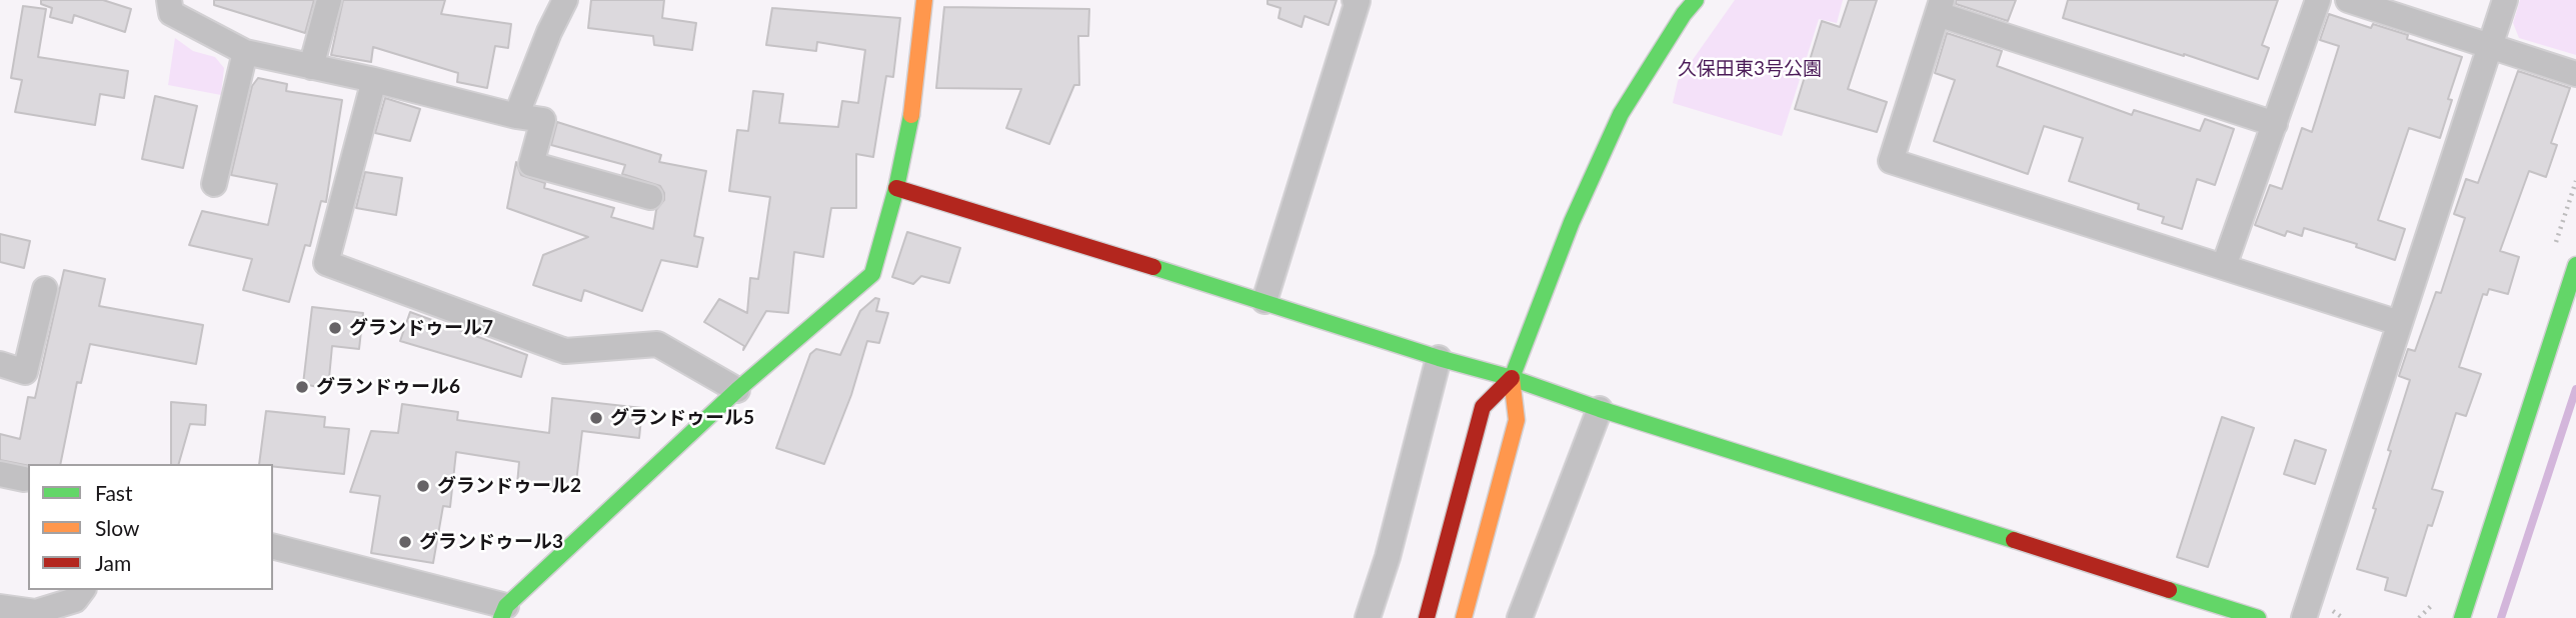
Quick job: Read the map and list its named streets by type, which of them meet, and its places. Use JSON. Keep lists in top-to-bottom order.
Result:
{
  "parks": ["久保田東3号公園"],
  "places": [
    "グランドゥール7",
    "グランドゥール6",
    "グランドゥール5",
    "グランドゥール2",
    "グランドゥール3"
  ],
  "legend": ["Fast", "Slow", "Jam"]
}
